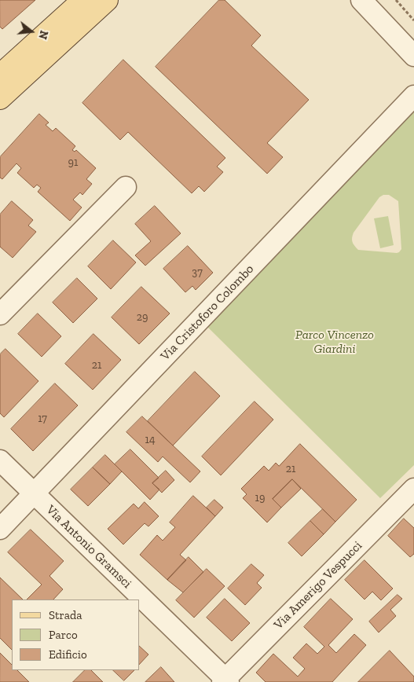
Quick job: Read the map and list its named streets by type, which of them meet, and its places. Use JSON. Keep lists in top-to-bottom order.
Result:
{
  "streets": {
    "street": ["Via Cristoforo Colombo", "Via Antonio Gramsci", "Via Amerigo Vespucci"]
  },
  "crossings": [
    ["Via Cristoforo Colombo", "Via Antonio Gramsci"],
    ["Via Antonio Gramsci", "Via Amerigo Vespucci"]
  ],
  "parks": ["Parco Vincenzo Giardini"],
  "house_numbers": [
    "91",
    "37",
    "29",
    "21",
    "17",
    "14",
    "21",
    "19"
  ],
  "legend": ["Strada", "Parco", "Edificio"],
  "north": "right"
}
